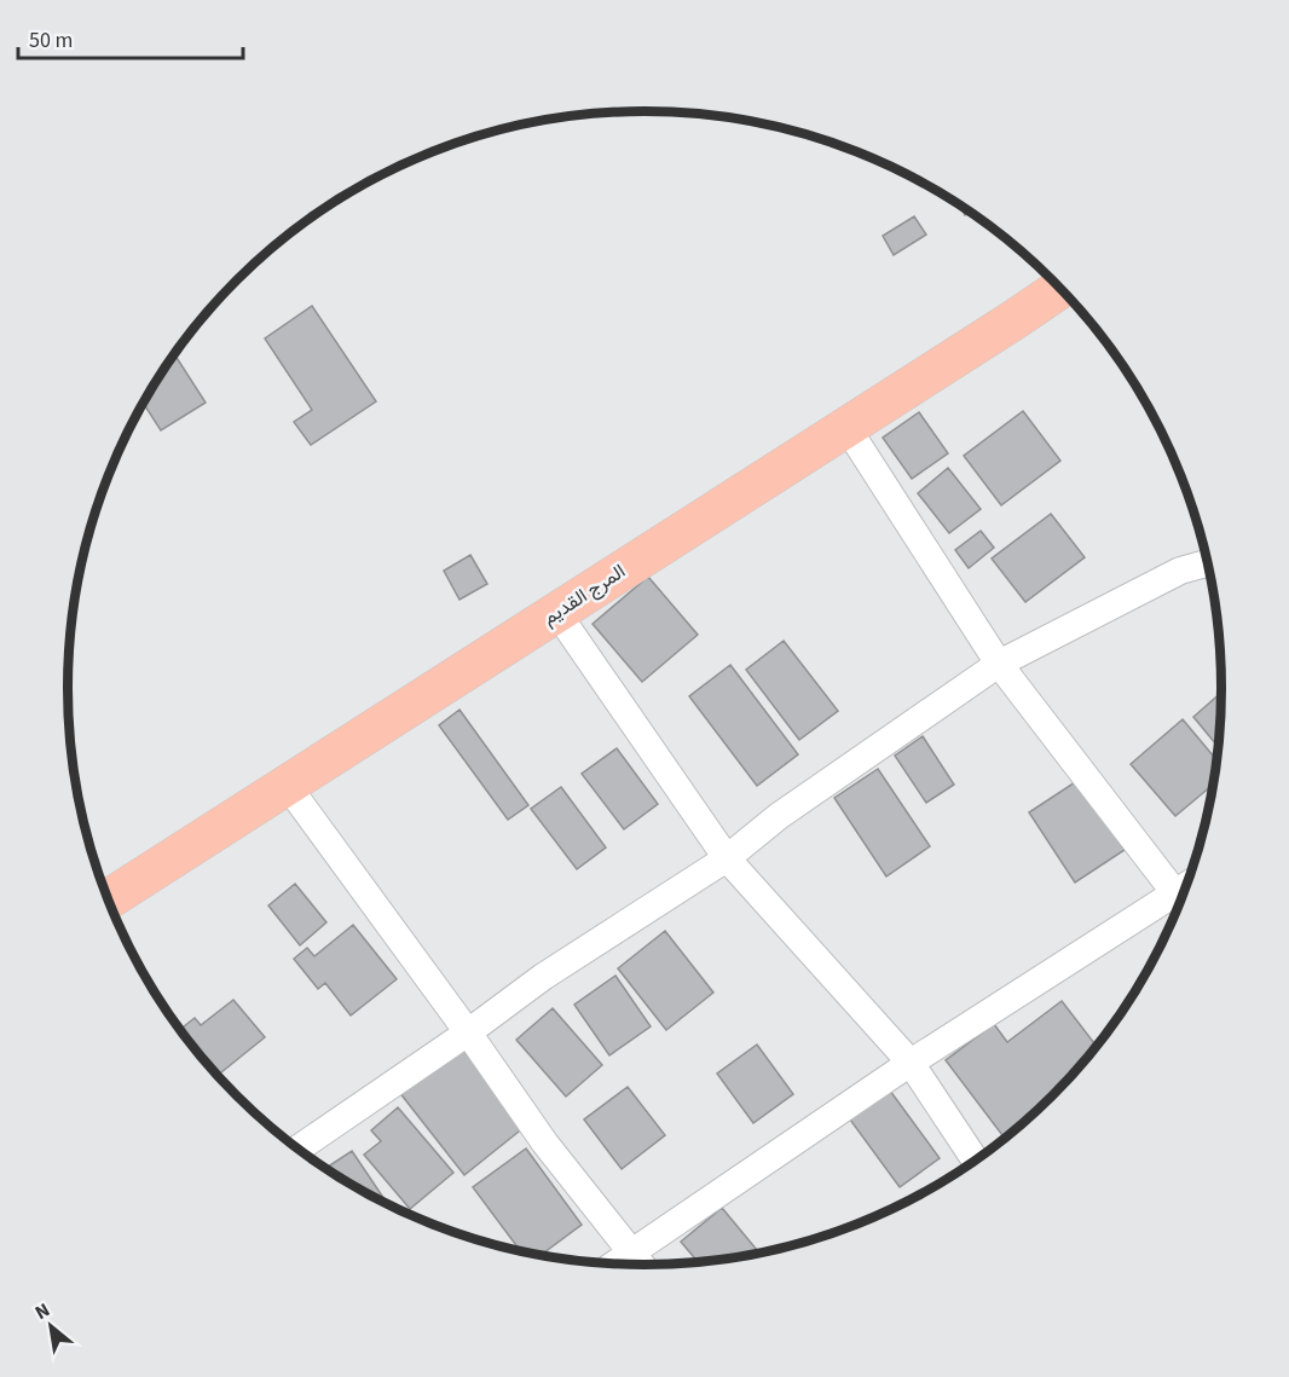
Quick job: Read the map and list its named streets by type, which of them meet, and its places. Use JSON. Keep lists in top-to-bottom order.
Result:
{
  "streets": {
    "main road": ["المرج القديم"]
  },
  "scale_bar": "50 m",
  "north": "top left"
}
